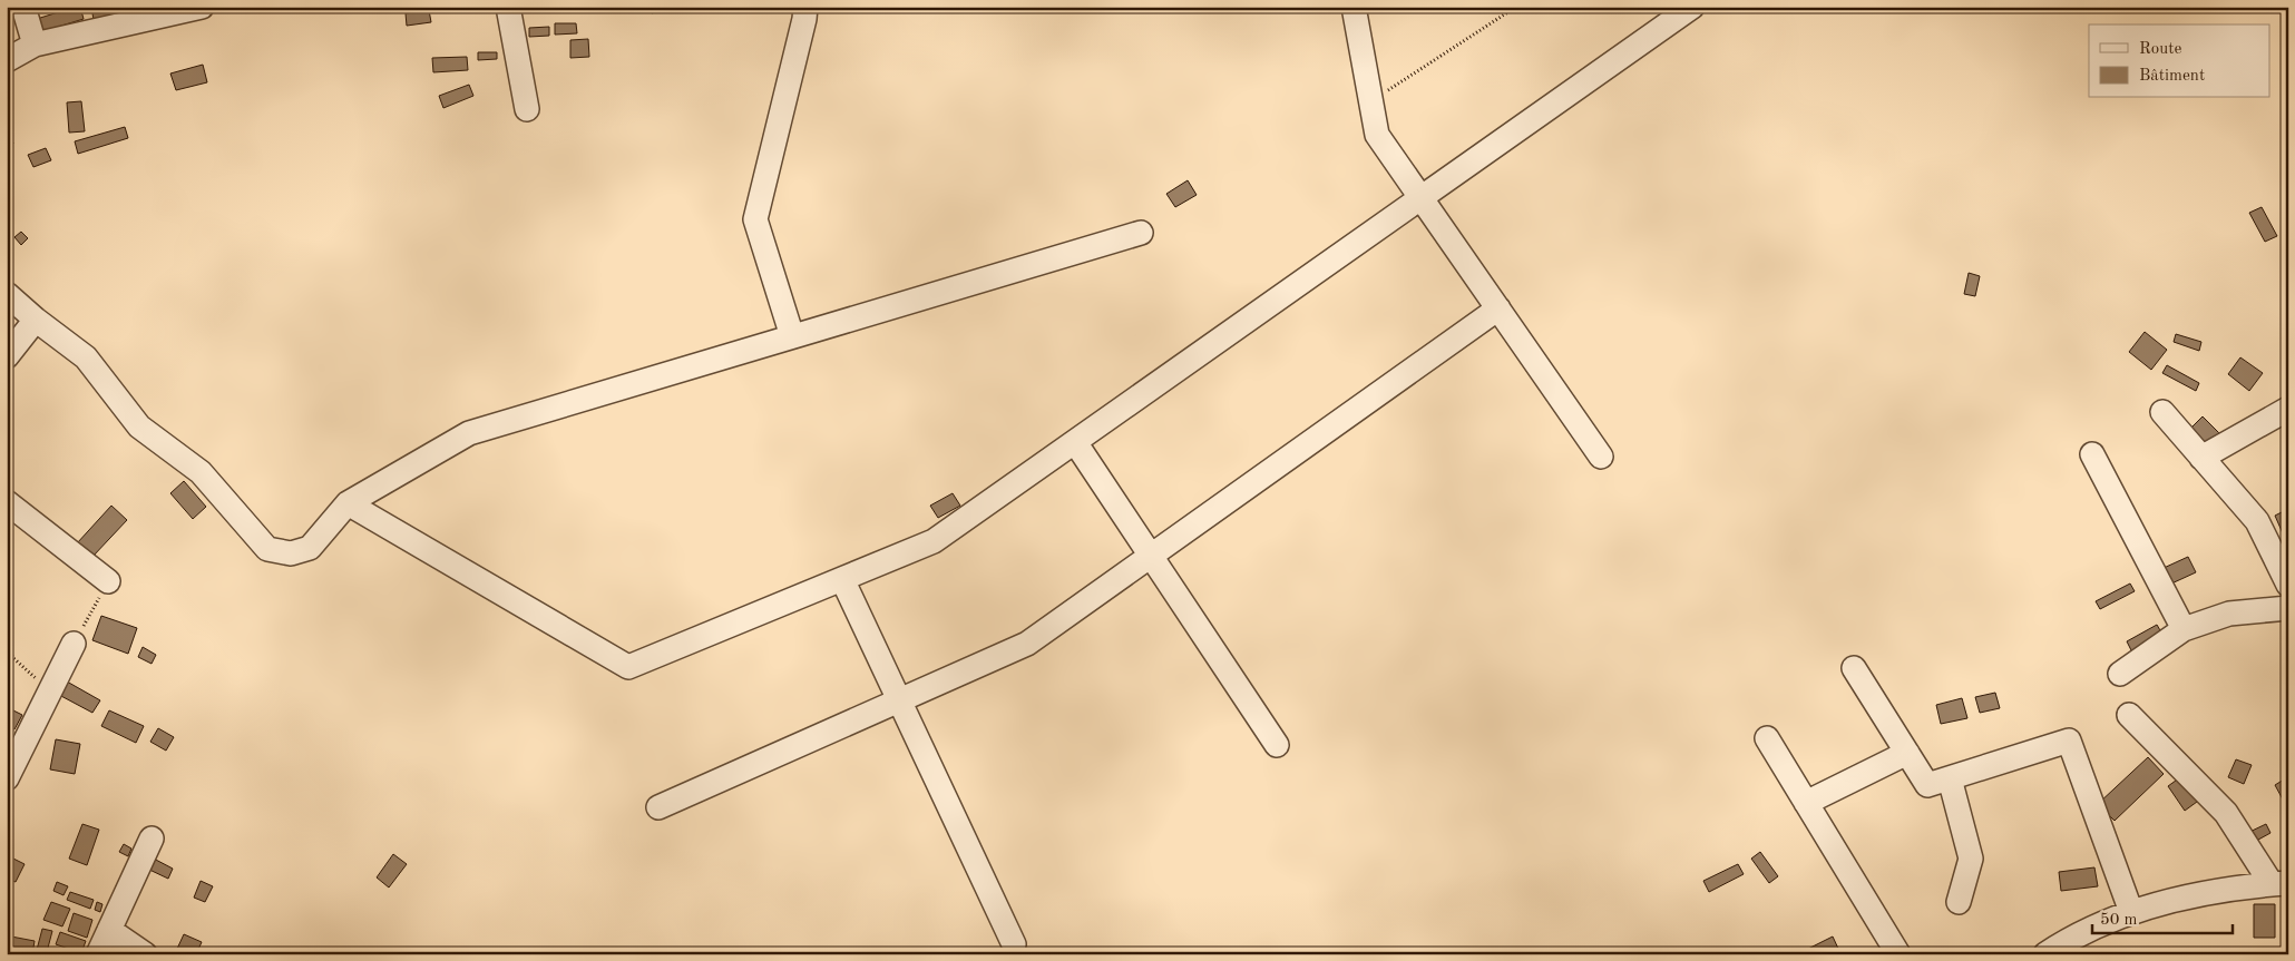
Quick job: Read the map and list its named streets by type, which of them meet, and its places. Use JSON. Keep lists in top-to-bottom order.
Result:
{
  "legend": ["Route", "Bâtiment"],
  "scale_bar": "50 m"
}
